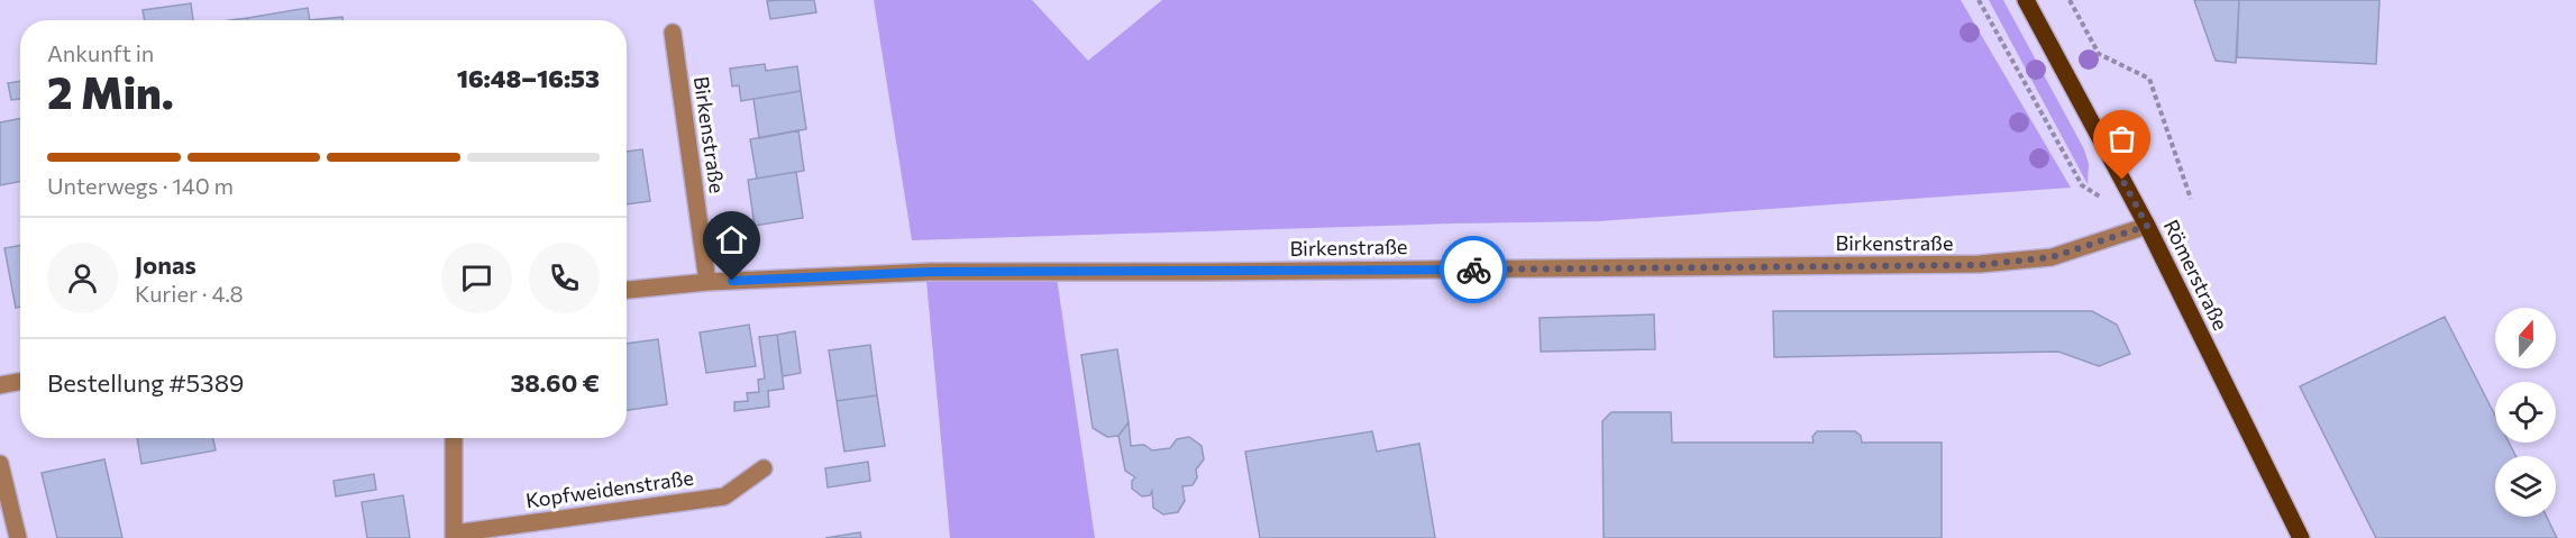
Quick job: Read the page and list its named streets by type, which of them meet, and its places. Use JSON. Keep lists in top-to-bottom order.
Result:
{
  "streets": {
    "main road": ["Römerstraße"],
    "street": ["Birkenstraße", "Kopfweidenstraße"]
  },
  "crossings": [
    ["Birkenstraße", "Römerstraße"]
  ],
  "north": "top",
  "page": {
    "heading": ["2 Min.", "Ankunft in", "16:48–16:53"],
    "panel": [
      "Jonas",
      "Kurier · 4.8",
      "Bestellung #5389",
      "38.60 €"
    ],
    "bar": "Unterwegs · 140 m"
  }
}
